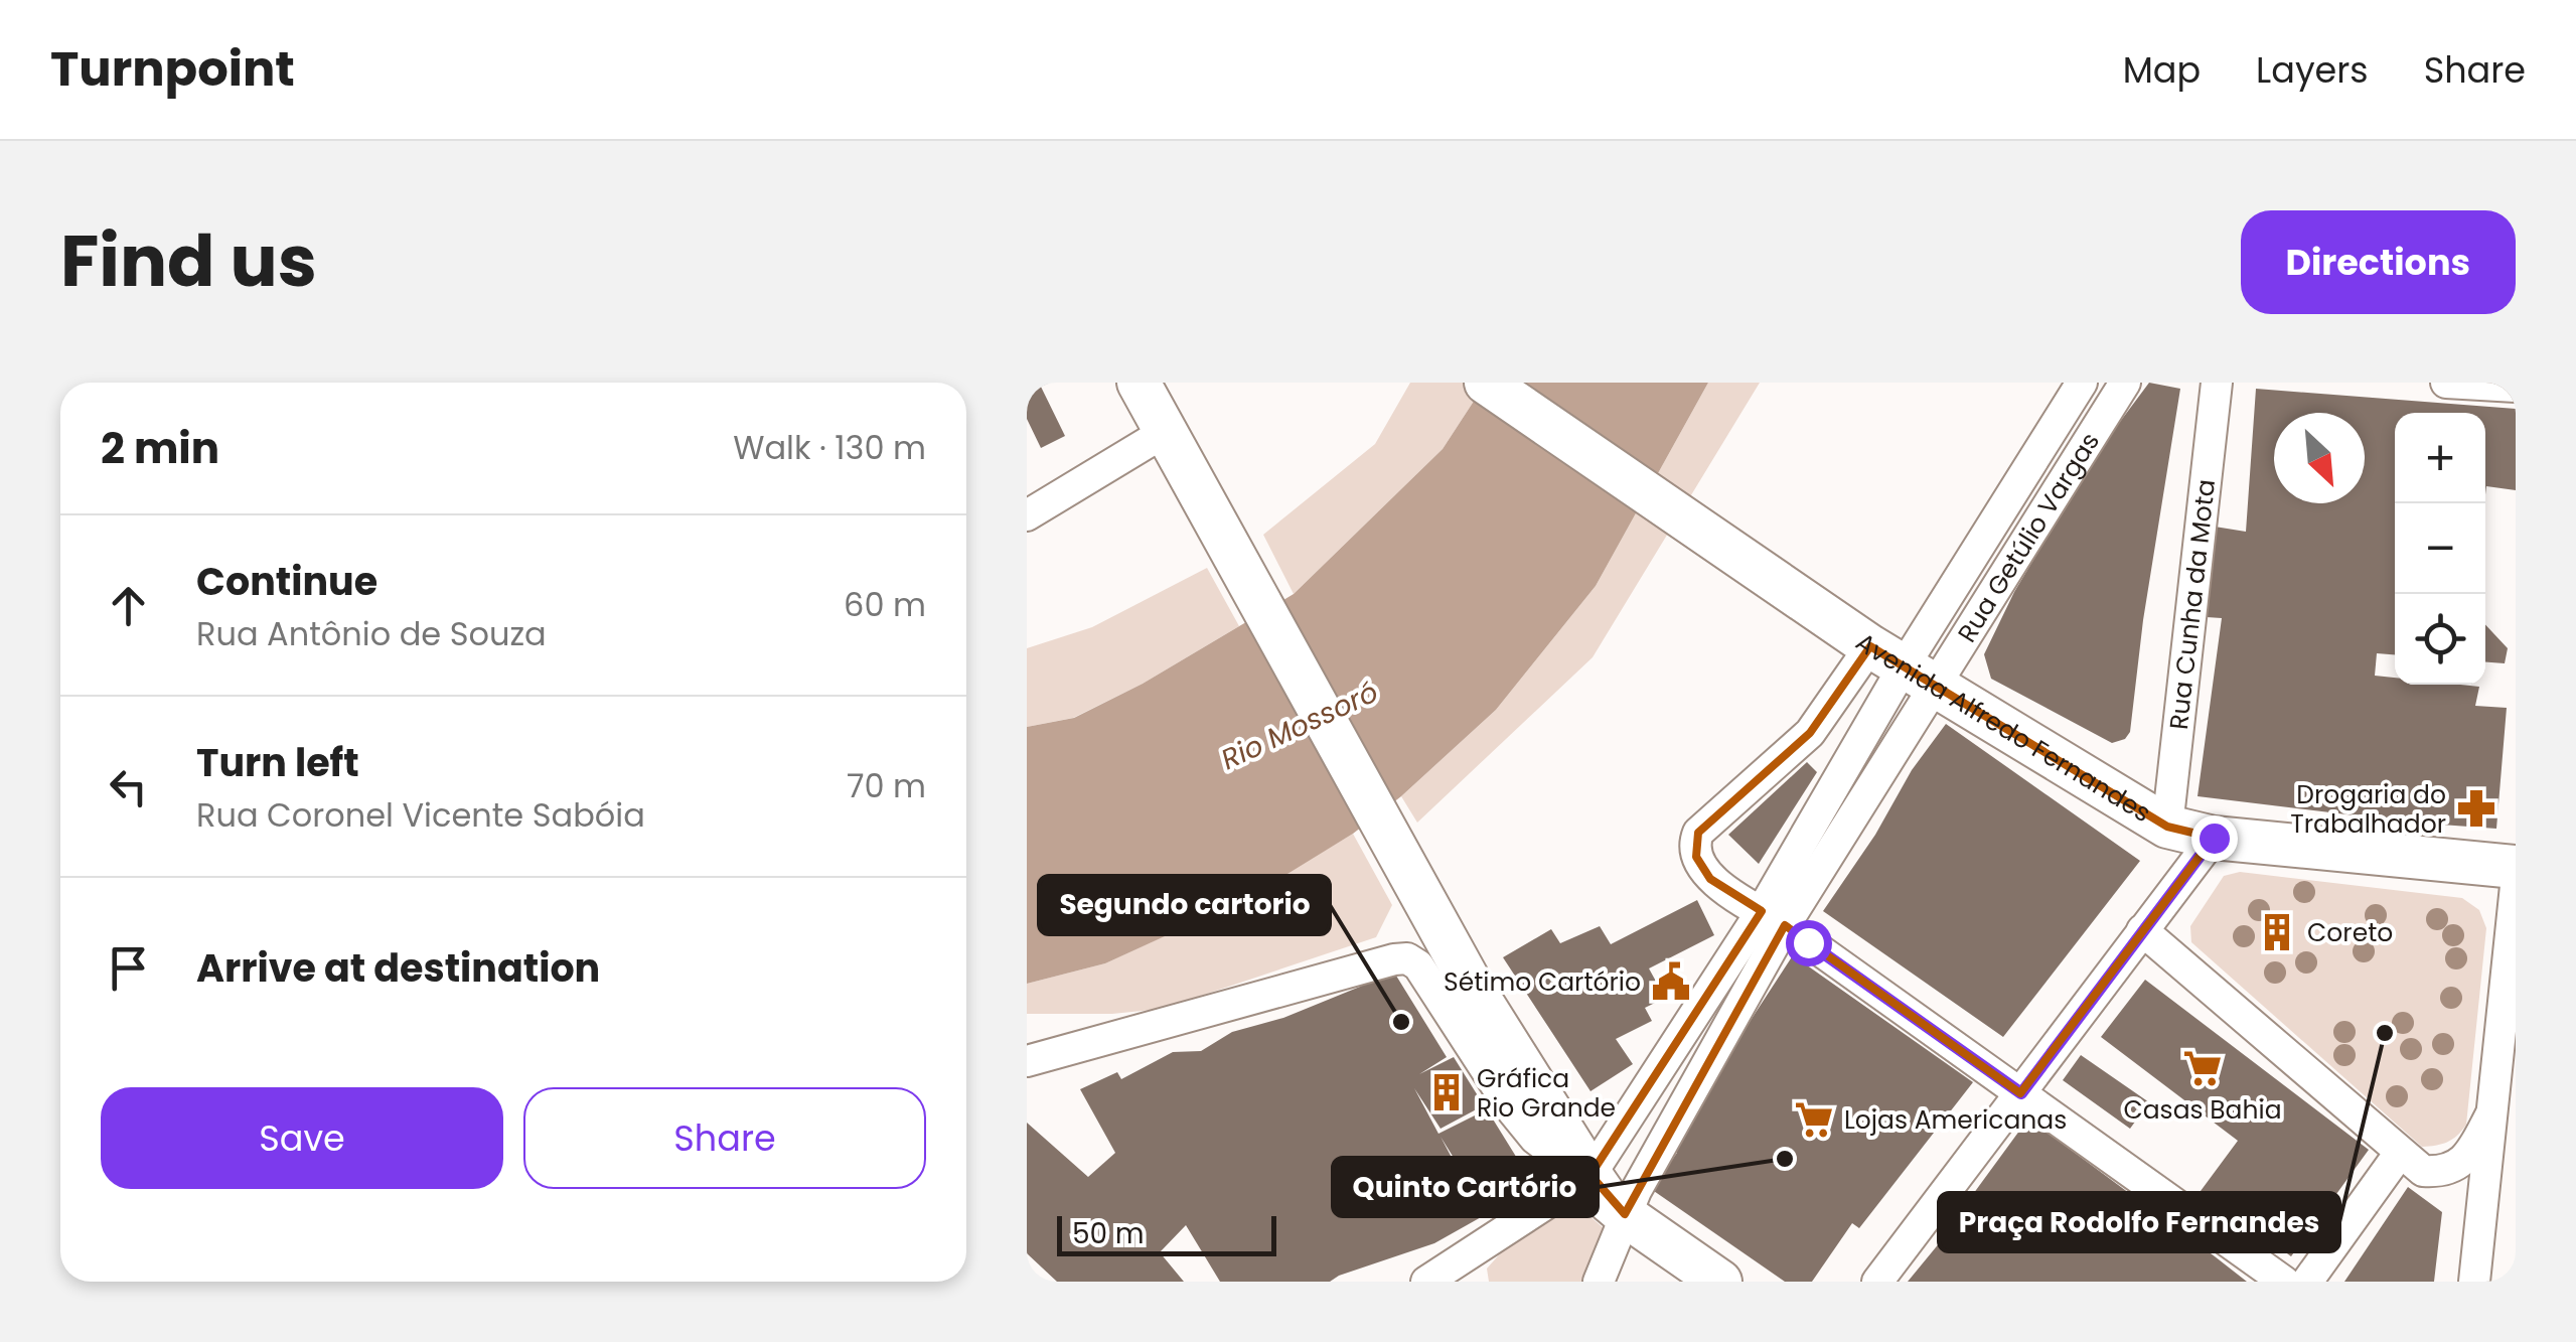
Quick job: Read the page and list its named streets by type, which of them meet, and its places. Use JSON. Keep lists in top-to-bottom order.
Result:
{
  "streets": {
    "main road": ["Avenida Alfredo Fernandes"],
    "street": ["Rua Getúlio Vargas", "Rua Cunha da Mota"]
  },
  "crossings": [
    ["Rua Getúlio Vargas", "Avenida Alfredo Fernandes"],
    ["Rua Cunha da Mota", "Avenida Alfredo Fernandes"]
  ],
  "water": ["Rio Mossoró"],
  "places": {
    "pharmacy": ["Drogaria do Trabalhador"],
    "building": ["Coreto", "Gráfica Rio Grande"],
    "public building": ["Sétimo Cartório"],
    "other": ["Segundo cartorio", "Praça Rodolfo Fernandes", "Quinto Cartório"],
    "supermarket": ["Casas Bahia", "Lojas Americanas"]
  },
  "scale_bar": "50 m",
  "north": "bottom right",
  "page": {
    "header": "Turnpoint",
    "nav": ["Map", "Layers", "Share"],
    "title": "Find us",
    "buttons": [
      "Directions",
      ["Save", "Share"]
    ],
    "heading": ["2 min", "Walk · 130 m"],
    "map_buttons": ["+", "−"],
    "list": [
      ["Continue", "Rua Antônio de Souza", "60 m"],
      ["Turn left", "Rua Coronel Vicente Sabóia", "70 m"],
      "Arrive at destination"
    ],
    "scale": "50 m"
  }
}
